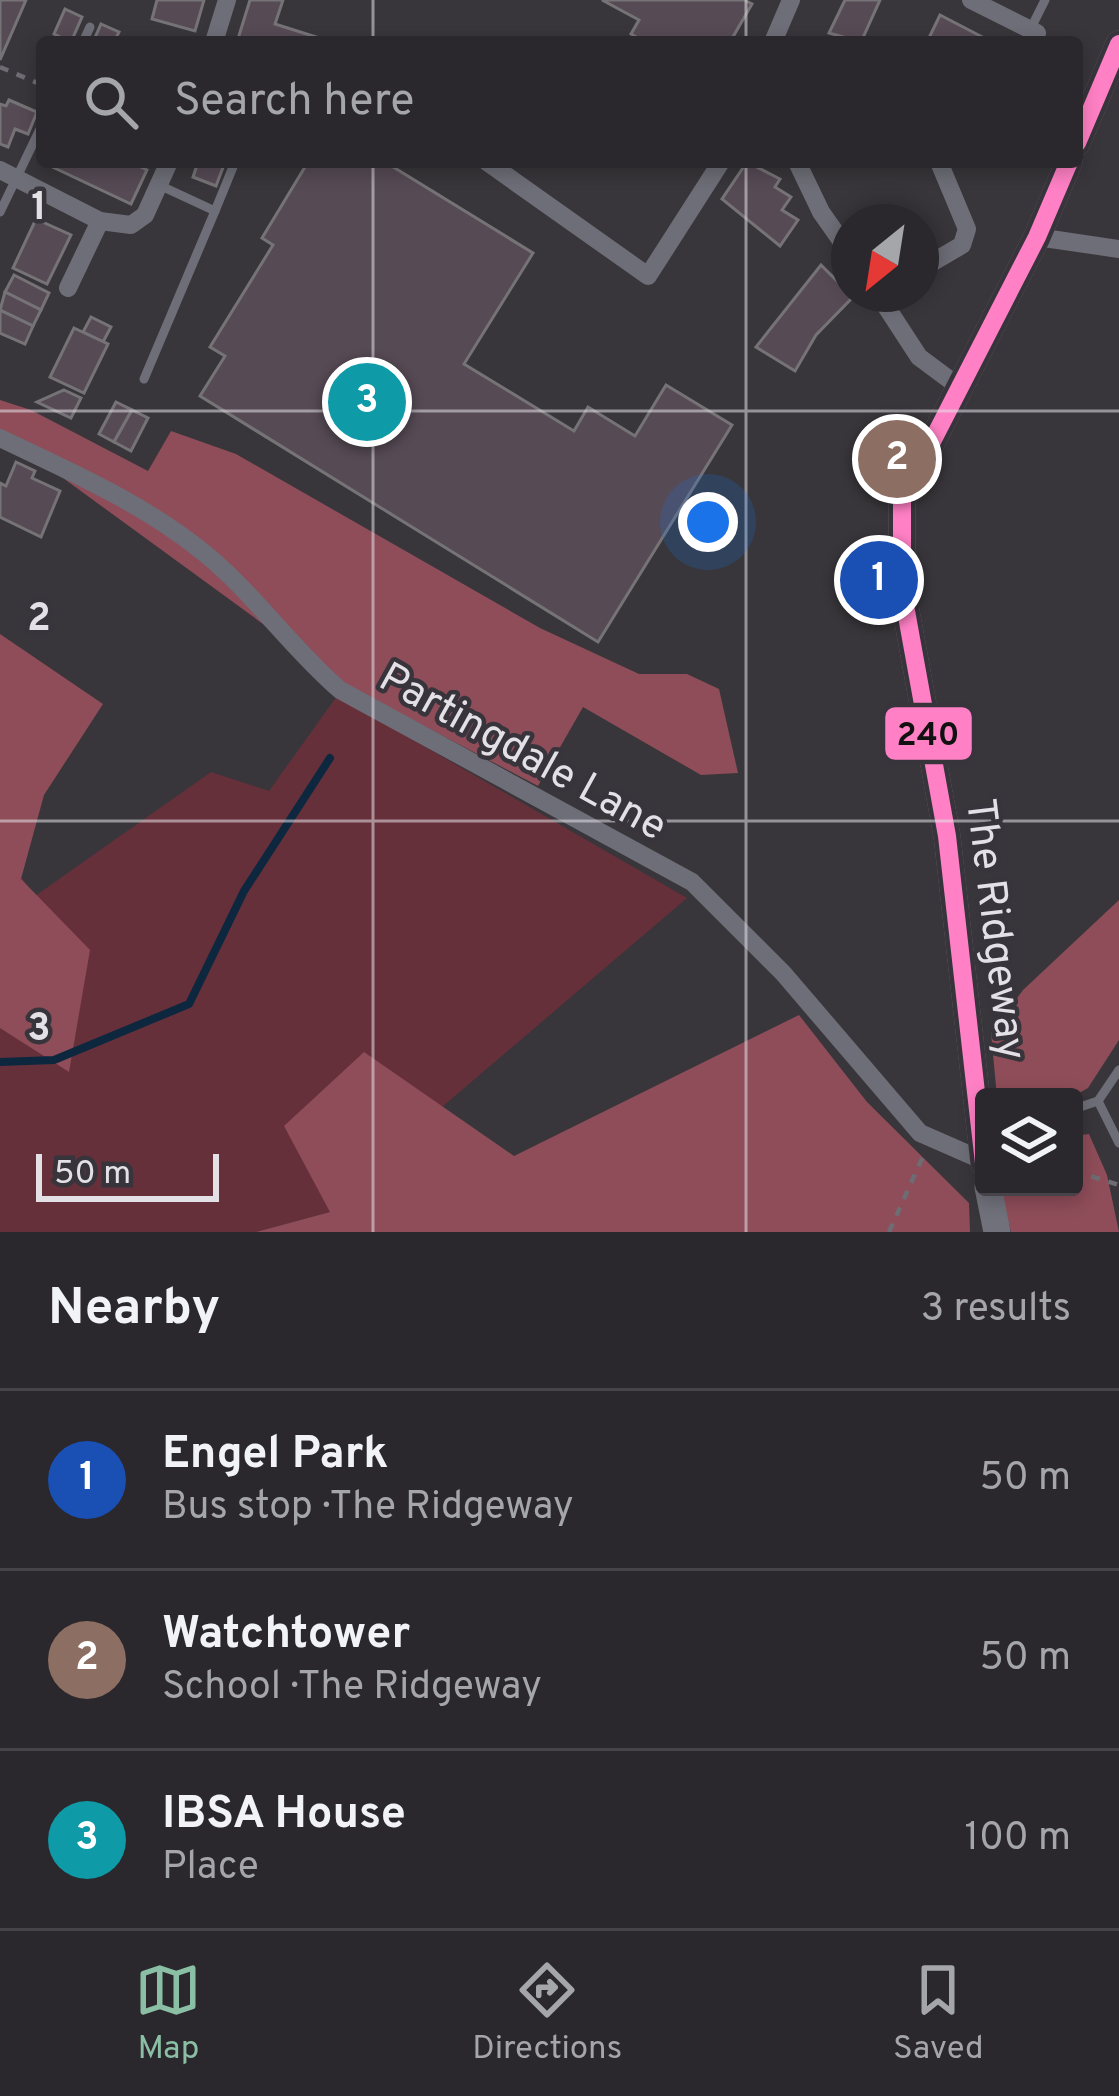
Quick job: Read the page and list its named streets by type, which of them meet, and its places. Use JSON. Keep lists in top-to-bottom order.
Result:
{
  "streets": {
    "main road": ["The Ridgeway"],
    "street": ["Partingdale Lane"]
  },
  "lines": ["transit line 240"],
  "scale_bar": "50 m",
  "north": "bottom left",
  "page": {
    "search": "Search here",
    "pins": ["3", "2", "1"],
    "scale": "50 m",
    "heading": ["Nearby", "3 results"],
    "list": [
      {
        "mark": "1",
        "name": "Engel Park",
        "note": "Bus stop · The Ridgeway",
        "value": "50 m"
      },
      {
        "mark": "2",
        "name": "Watchtower",
        "note": "School · The Ridgeway",
        "value": "50 m"
      },
      {
        "mark": "3",
        "name": "IBSA House",
        "note": "Place",
        "value": "100 m"
      }
    ],
    "nav": ["Map", "Directions", "Saved"]
  },
  "grid": {
    "rows": ["1", "2", "3"]
  }
}
